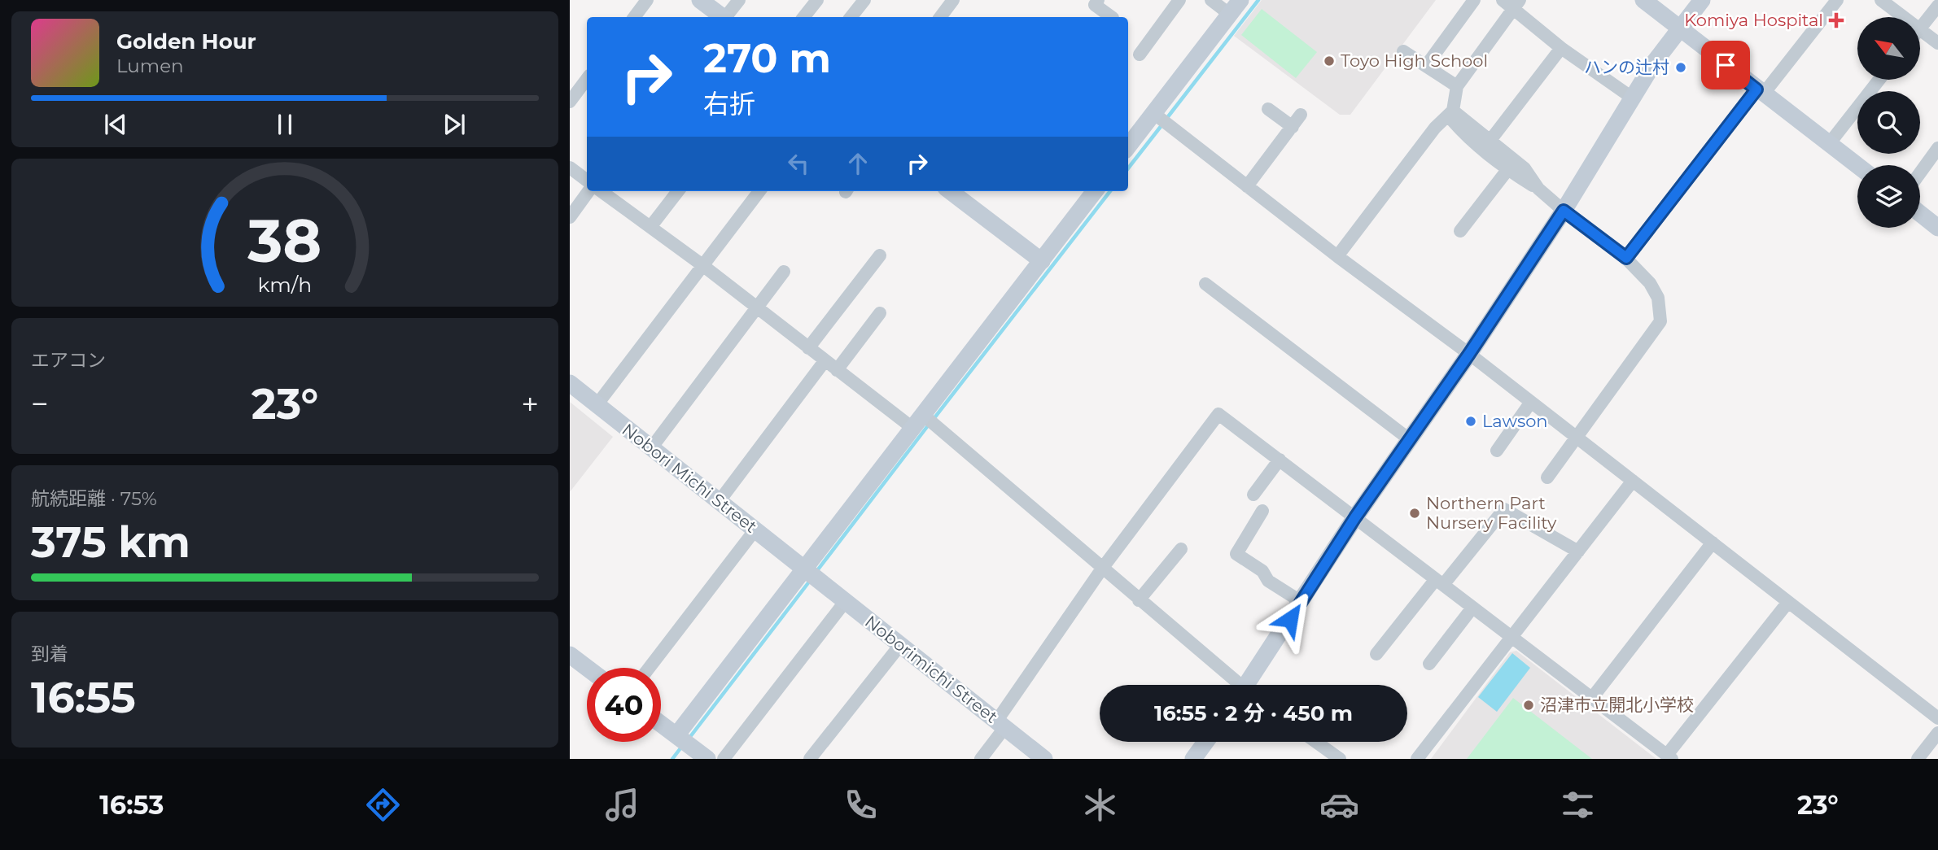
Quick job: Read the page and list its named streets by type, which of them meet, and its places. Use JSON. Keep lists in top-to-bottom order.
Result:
{
  "streets": {
    "street": ["Nobori Michi Street", "Noborimichi Street"]
  },
  "crossings": [
    ["Nobori Michi Street", "Noborimichi Street"]
  ],
  "places": {
    "health": ["Komiya Hospital"],
    "other": [
      "Toyo High School",
      "ハンの辻村",
      "Lawson",
      "Northern Part Nursery Facility",
      "沼津市立開北小学校"
    ]
  },
  "north": "top left",
  "page": {
    "turn": ["270 m", "右折"],
    "song": ["Golden Hour", "Lumen"],
    "tile": [
      "エアコン",
      ["航続距離 · 75%", "375 km"],
      ["到着", "16:55"]
    ],
    "heat": ["−", "23°", "+"],
    "limit": "40",
    "trip": "16:55 · 2 分 · 450 m",
    "tabs": ["16:53", "23°"],
    "gauge": ["38", "km/h"]
  }
}
